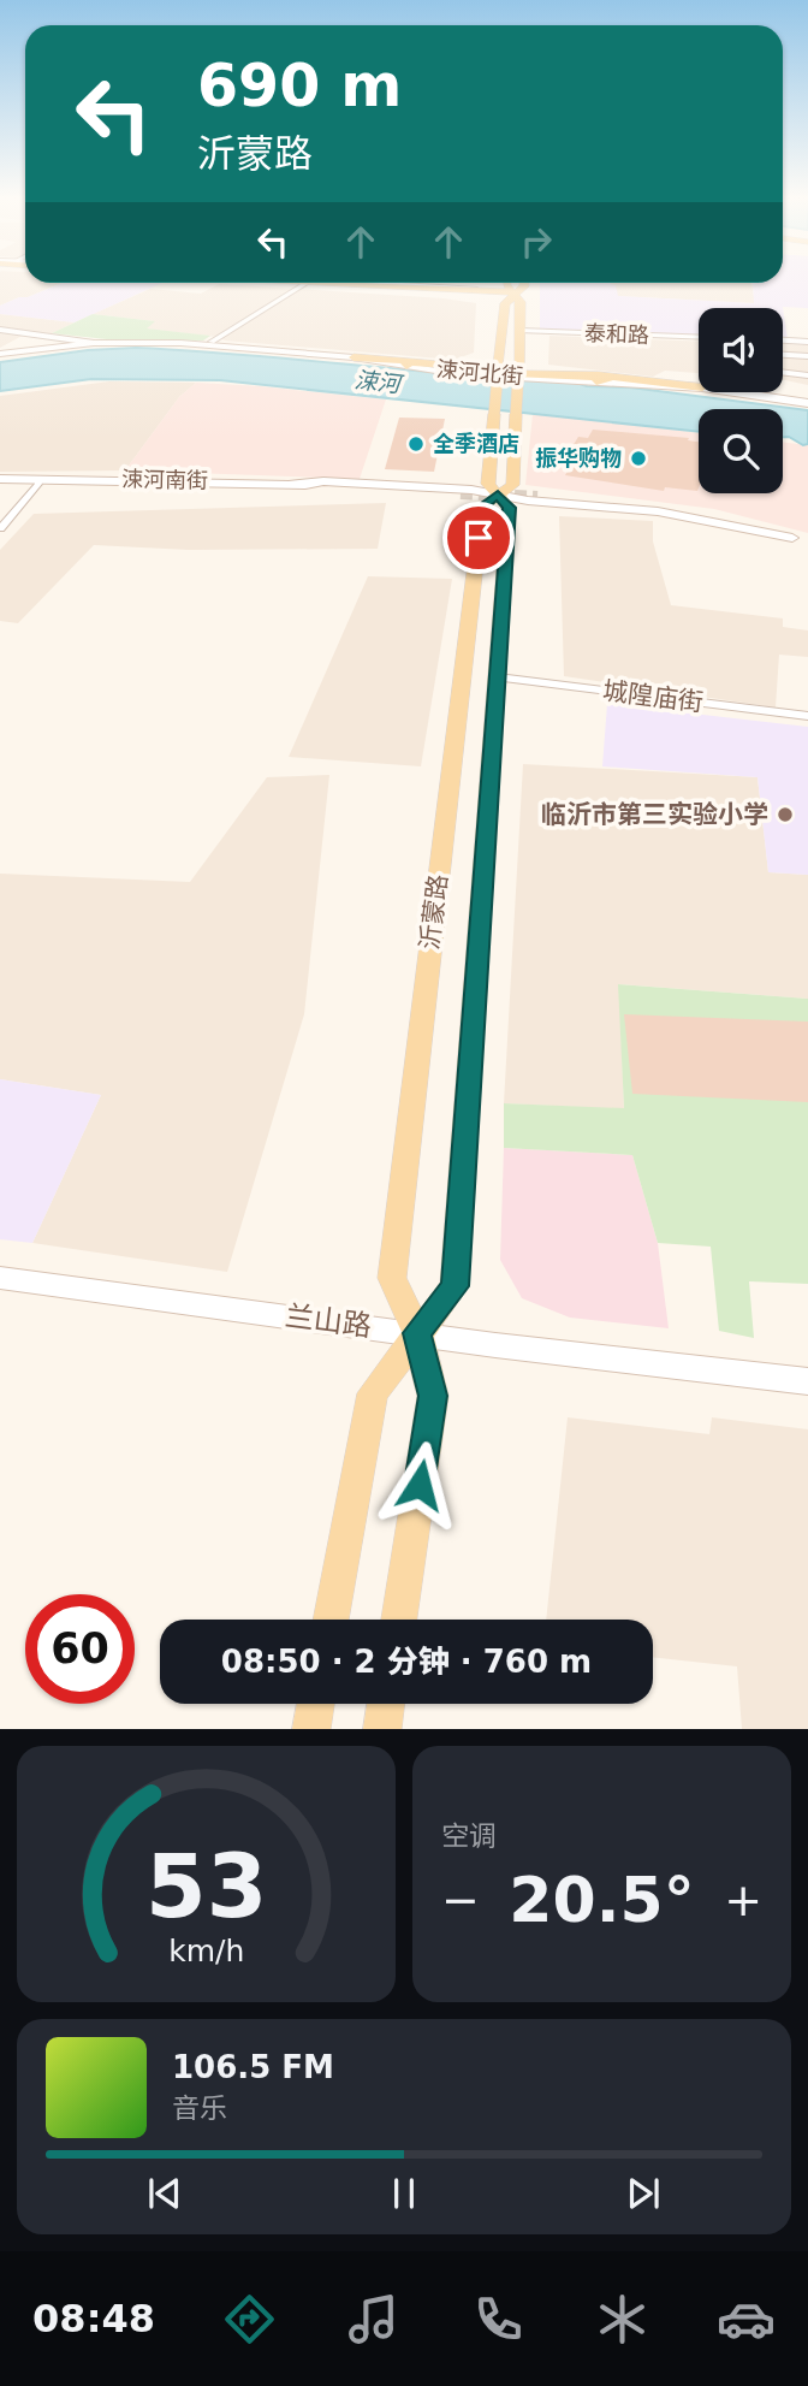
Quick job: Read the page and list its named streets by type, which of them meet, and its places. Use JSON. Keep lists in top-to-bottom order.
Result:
{
  "streets": {
    "main road": [
      "涑河北街",
      "涑河南街",
      "沂蒙路",
      "兰山路"
    ],
    "street": ["泰和路", "城隍庙街"]
  },
  "crossings": [
    ["涑河南街", "沂蒙路"],
    ["城隍庙街", "沂蒙路"],
    ["沂蒙路", "兰山路"]
  ],
  "water": ["涑河"],
  "places": ["全季酒店", "振华购物", "临沂市第三实验小学"],
  "page": {
    "turn": ["690 m", "沂蒙路"],
    "limit": "60",
    "trip": "08:50 · 2 分钟 · 760 m",
    "tile": "空调",
    "heat": ["−", "20.5°", "+"],
    "song": ["106.5 FM", "音乐"],
    "tabs": "08:48",
    "gauge": ["53", "km/h"]
  }
}
